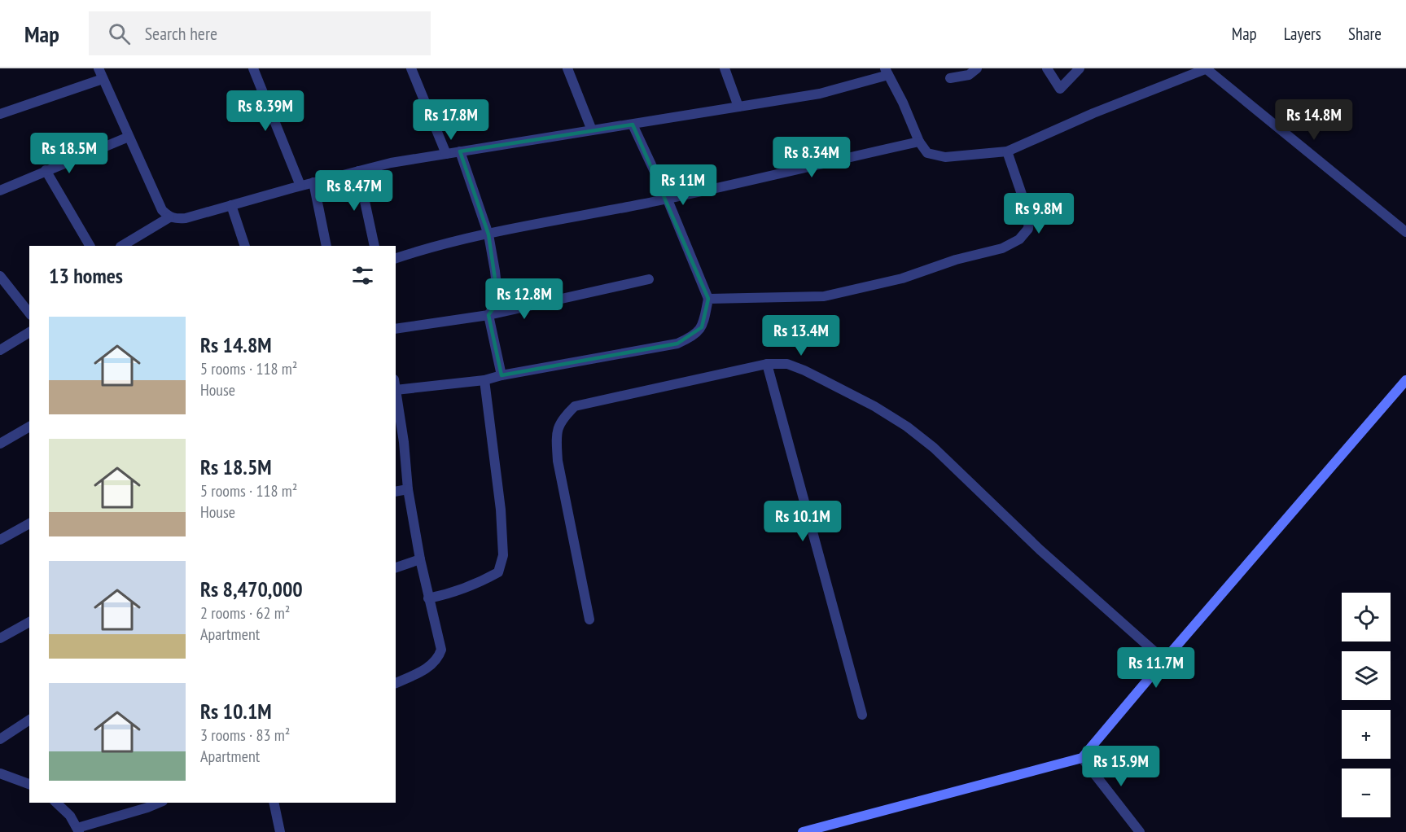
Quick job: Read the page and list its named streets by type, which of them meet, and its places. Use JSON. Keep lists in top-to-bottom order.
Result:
{
  "page": {
    "header": "Map",
    "search": "Search here",
    "nav": ["Map", "Layers", "Share"],
    "price": [
      "Rs 8.39M",
      "Rs 17.8M",
      "Rs 14.8M",
      "Rs 18.5M",
      "Rs 8.34M",
      "Rs 11M",
      "Rs 8.47M",
      "Rs 9.8M",
      "Rs 12.8M",
      "Rs 13.4M",
      "Rs 10.1M",
      "Rs 11.7M",
      "Rs 15.9M"
    ],
    "heading": "13 homes",
    "list": [
      {
        "name": "Rs 14.8M",
        "note": "5 rooms · 118 m² · House"
      },
      {
        "name": "Rs 18.5M",
        "note": "5 rooms · 118 m² · House"
      },
      {
        "name": "Rs 8,470,000",
        "note": "2 rooms · 62 m² · Apartment"
      },
      {
        "name": "Rs 10.1M",
        "note": "3 rooms · 83 m² · Apartment"
      }
    ],
    "map_buttons": ["+", "−"]
  }
}
